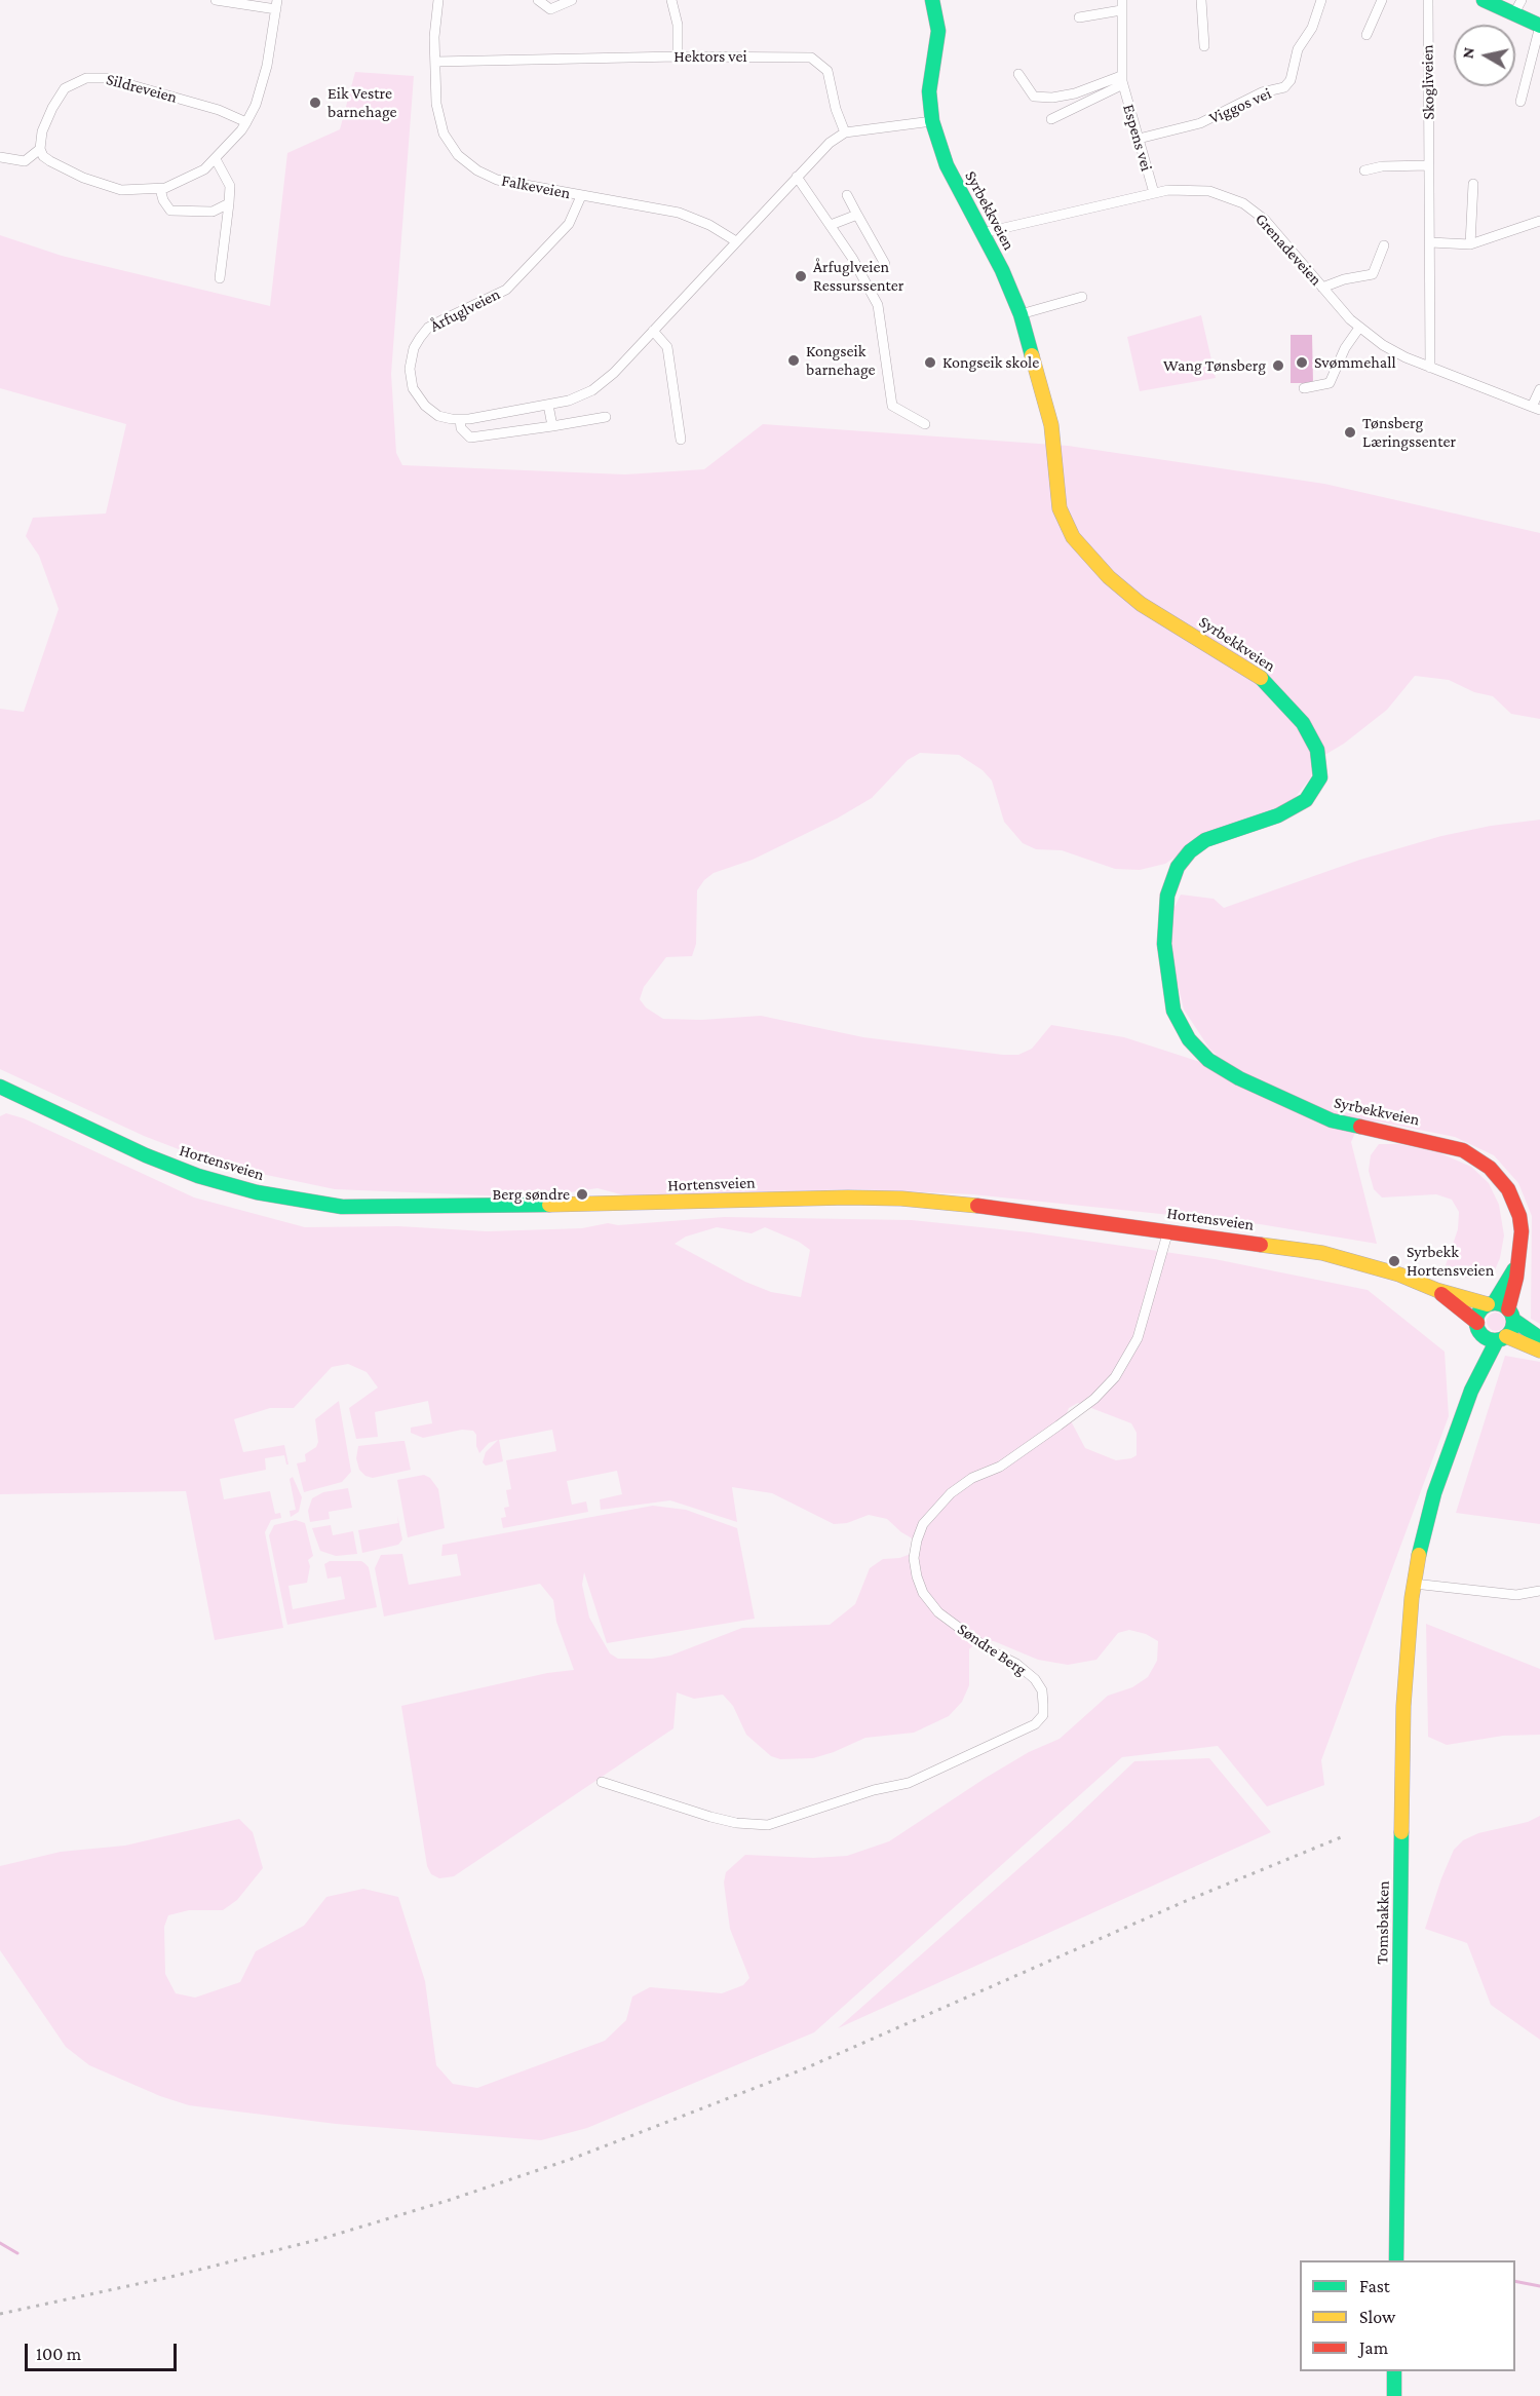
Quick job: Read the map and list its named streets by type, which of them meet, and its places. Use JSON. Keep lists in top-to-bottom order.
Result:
{
  "streets": {
    "main road": ["Syrbekkveien", "Hortensveien", "Tomsbakken"],
    "street": [
      "Hektors vei",
      "Skogliveien",
      "Sildreveien",
      "Viggos vei",
      "Espens vei",
      "Falkeveien",
      "Grenadeveien",
      "Årfuglveien",
      "Søndre Berg"
    ]
  },
  "crossings": [
    ["Hektors vei", "Falkeveien"],
    ["Hektors vei", "Årfuglveien"],
    ["Skogliveien", "Grenadeveien"],
    ["Viggos vei", "Espens vei"],
    ["Espens vei", "Grenadeveien"],
    ["Falkeveien", "Årfuglveien"],
    ["Syrbekkveien", "Grenadeveien"],
    ["Syrbekkveien", "Hortensveien"],
    ["Syrbekkveien", "Tomsbakken"],
    ["Hortensveien", "Søndre Berg"],
    ["Hortensveien", "Tomsbakken"]
  ],
  "places": [
    "Eik Vestre barnehage",
    "Årfuglveien Ressurssenter",
    "Kongseik barnehage",
    "Kongseik skole",
    "Svømmehall",
    "Wang Tønsberg",
    "Tønsberg Læringssenter",
    "Berg søndre",
    "Syrbekk Hortensveien"
  ],
  "legend": ["Fast", "Slow", "Jam"],
  "scale_bar": "100 m",
  "north": "left"
}
